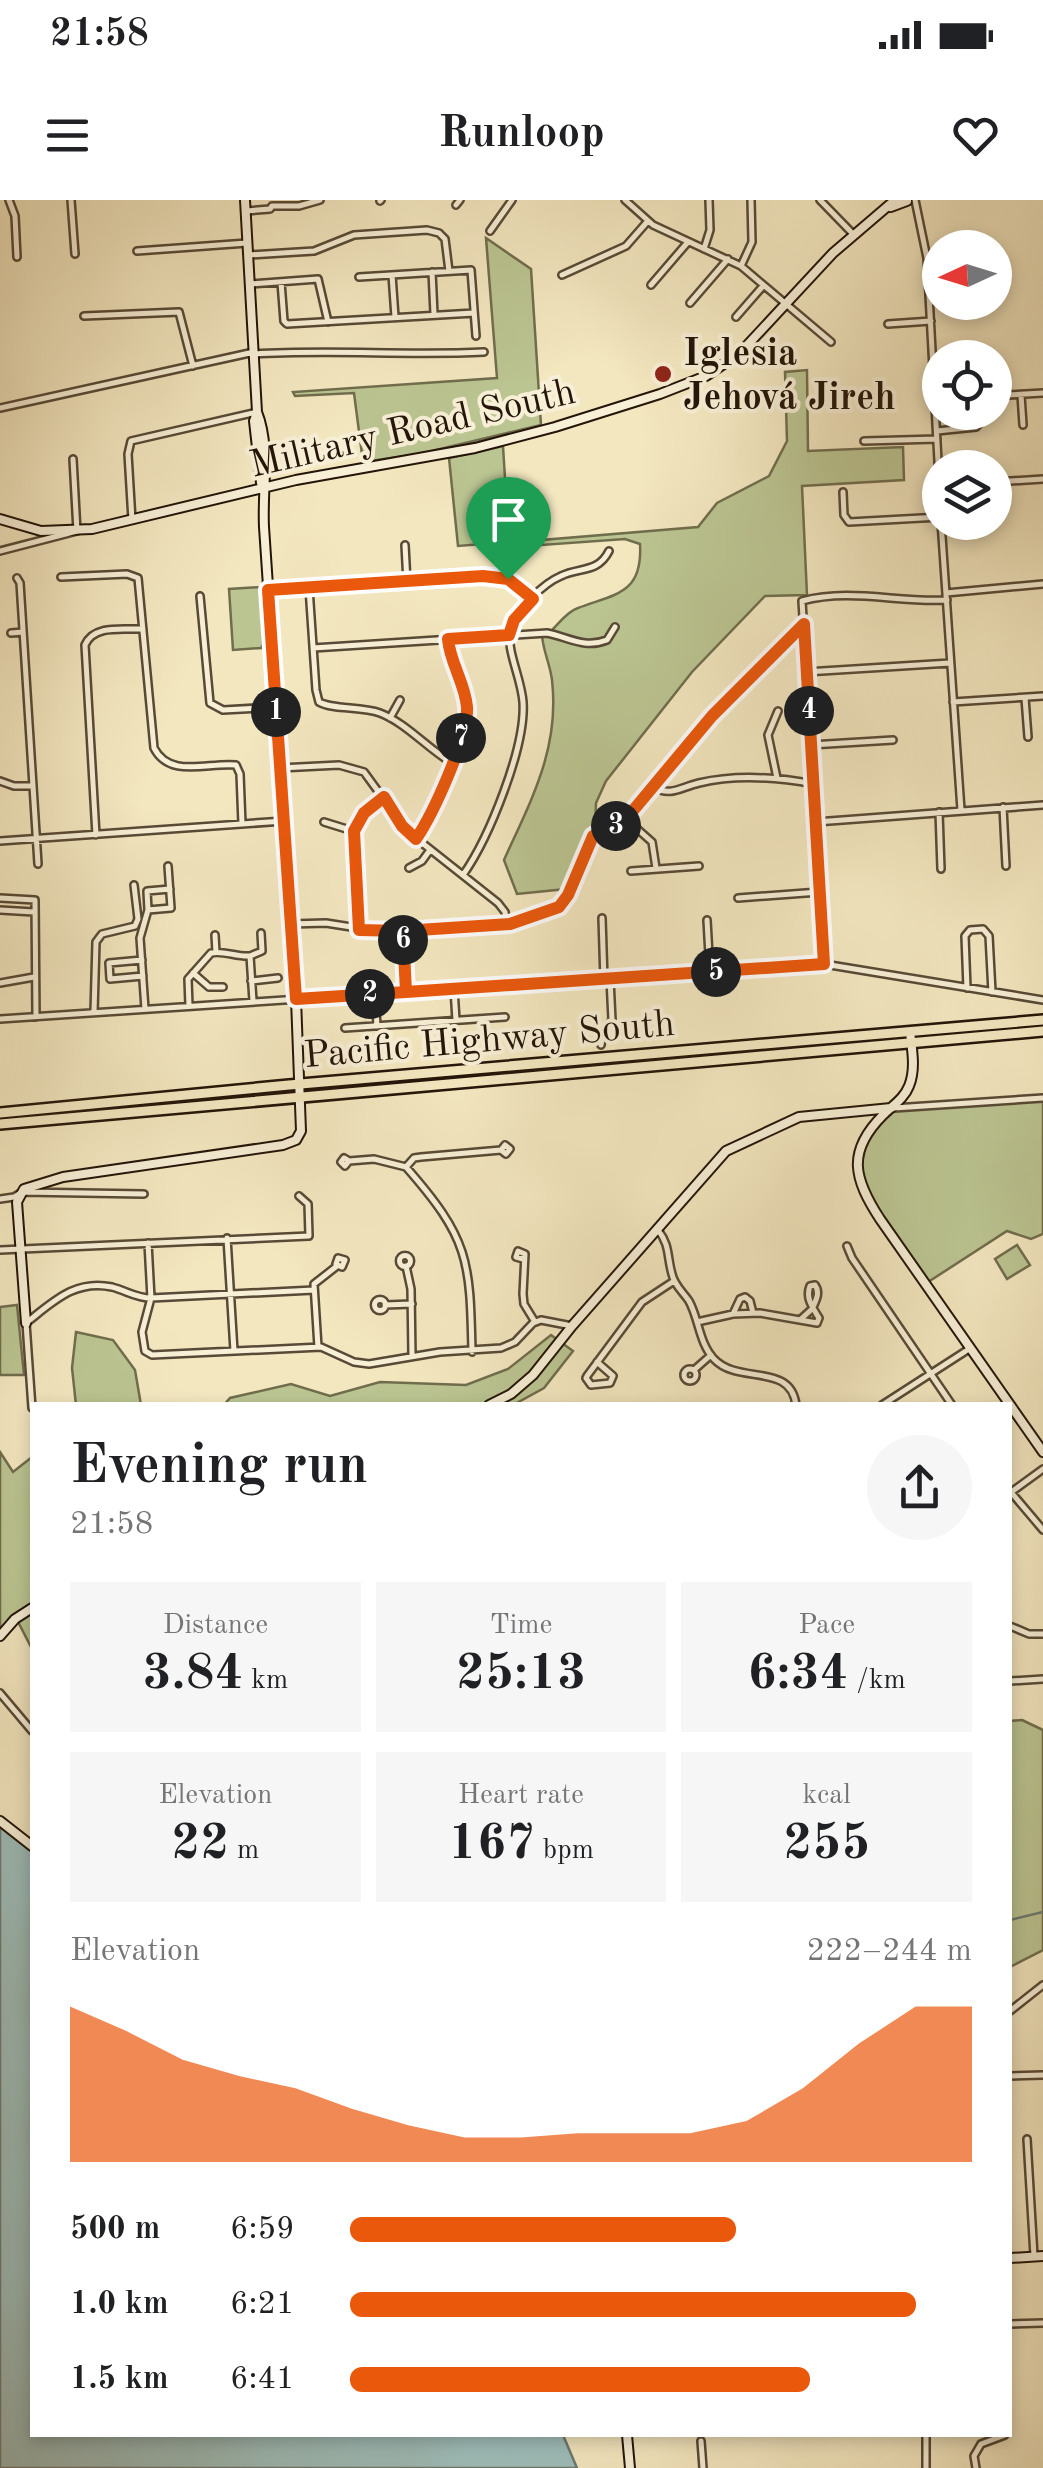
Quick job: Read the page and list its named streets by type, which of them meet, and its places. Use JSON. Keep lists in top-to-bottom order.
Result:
{
  "streets": {
    "main road": ["Military Road South", "Pacific Highway South"]
  },
  "places": ["Iglesia Jehová Jireh"],
  "north": "left",
  "page": {
    "status": "21:58",
    "header": "Runloop",
    "pins": [
      "4",
      "1",
      "7",
      "3",
      "6",
      "5",
      "2"
    ],
    "heading": ["Evening run", "21:58"],
    "stats": [
      ["Distance", "3.84 km"],
      ["Time", "25:13"],
      ["Pace", "6:34 /km"],
      ["Elevation", "22 m"],
      ["Heart rate", "167 bpm"],
      ["kcal", "255"]
    ],
    "chart": ["Elevation", "222–244 m"],
    "list": [
      {
        "name": "500 m",
        "note": "6:59"
      },
      {
        "name": "1.0 km",
        "note": "6:21"
      },
      {
        "name": "1.5 km",
        "note": "6:41"
      }
    ]
  }
}
